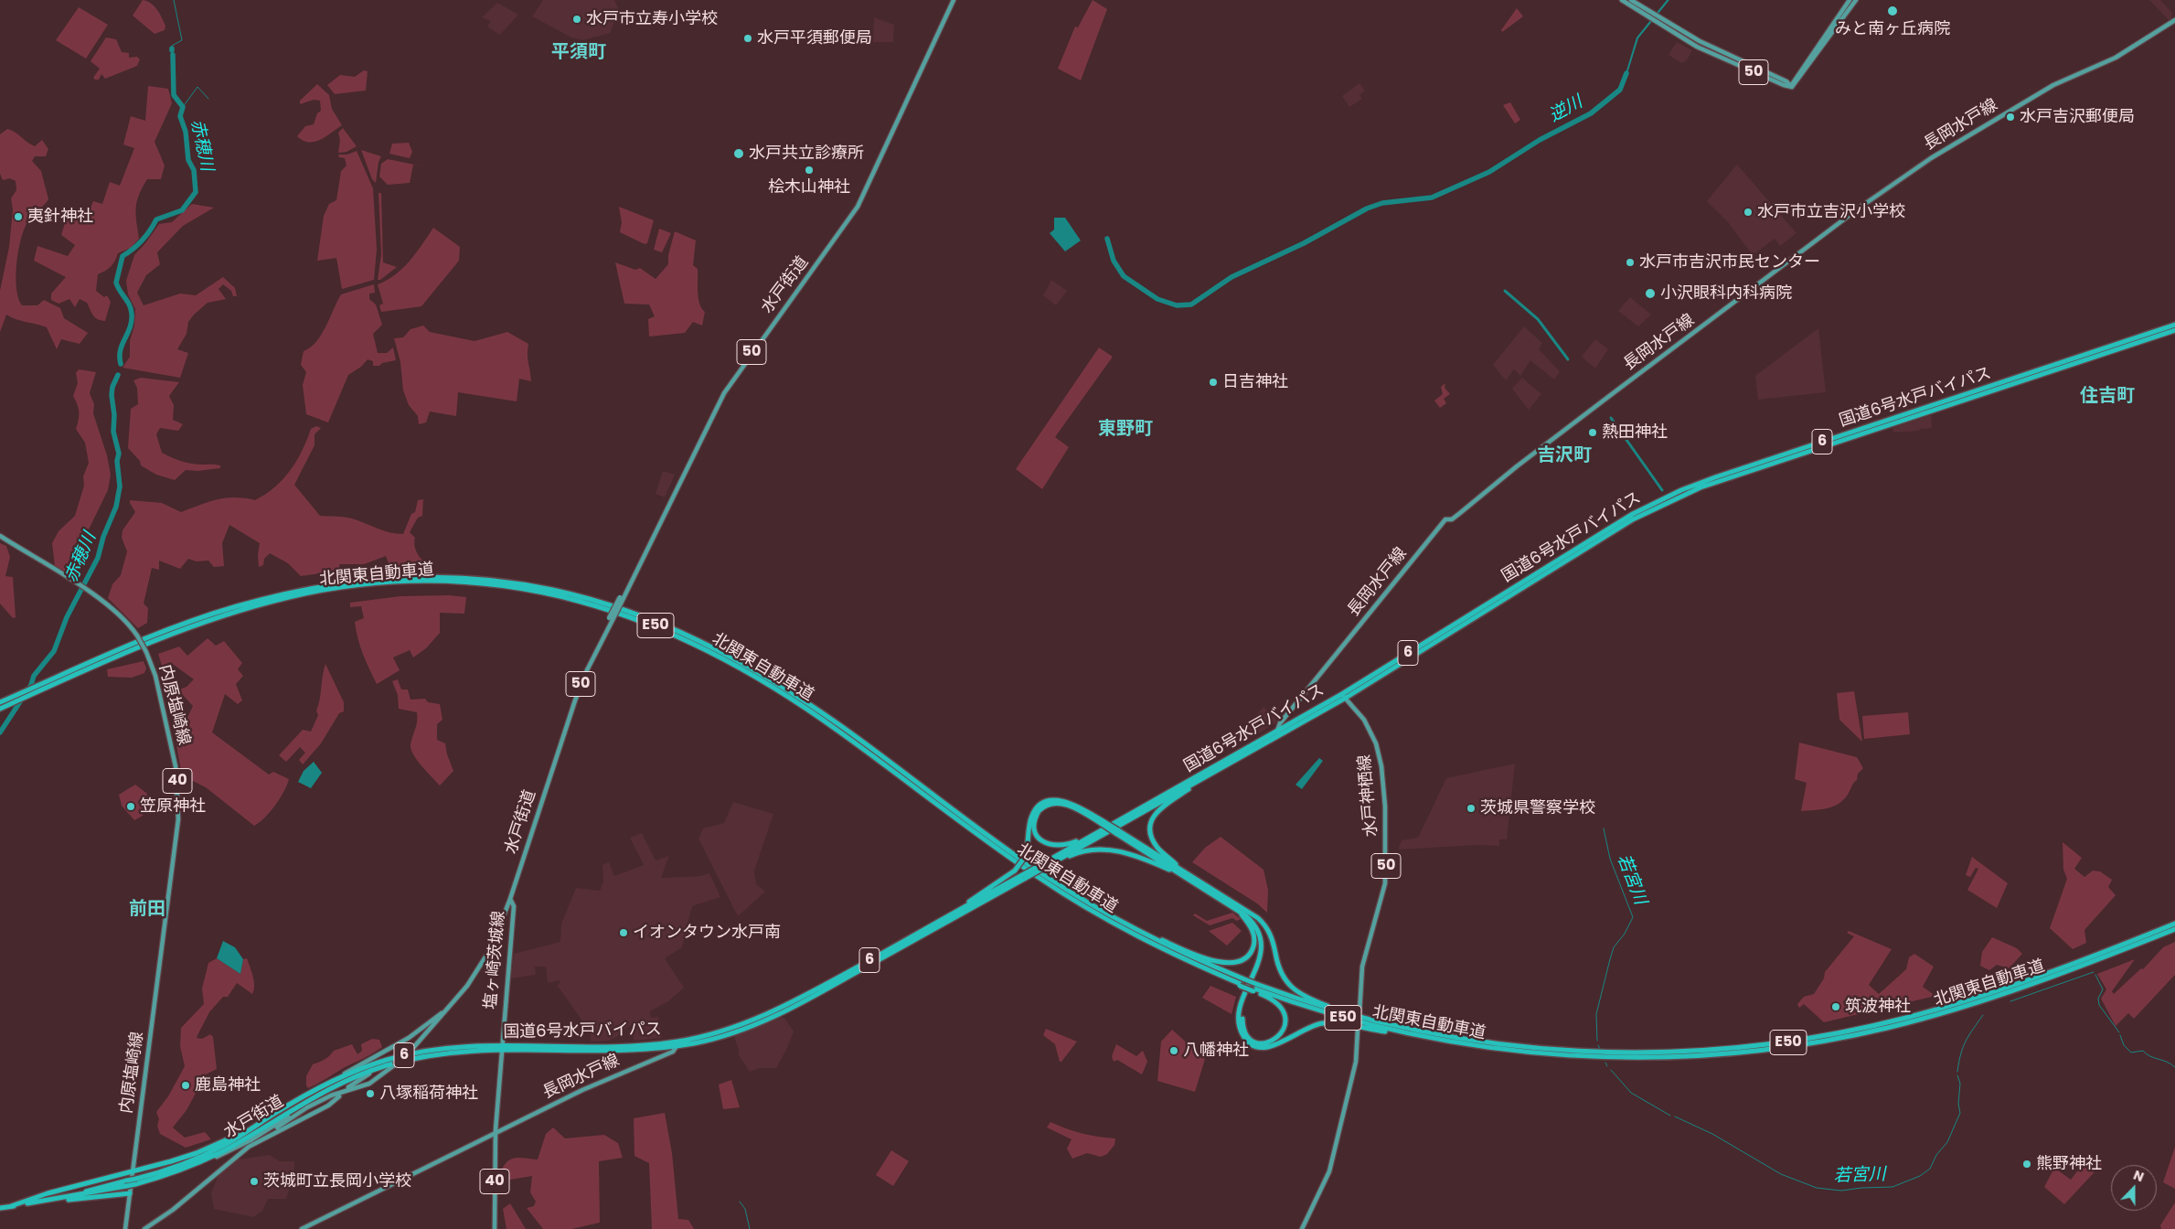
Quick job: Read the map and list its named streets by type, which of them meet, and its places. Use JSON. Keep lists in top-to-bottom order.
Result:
{
  "streets": {
    "highway": [
      "水戸街道",
      "国道6号水戸バイパス",
      "6",
      "北関東自動車道",
      "E50"
    ],
    "main road": [
      "50",
      "長岡水戸線",
      "内原塩崎線",
      "40",
      "水戸神栖線",
      "塩ヶ崎茨城線"
    ]
  },
  "crossings": [
    ["長岡水戸線", "国道6号水戸バイパス"],
    ["長岡水戸線", "40"],
    ["長岡水戸線", "塩ヶ崎茨城線"],
    ["水戸街道", "国道6号水戸バイパス"],
    ["水戸街道", "6"],
    ["水戸街道", "塩ヶ崎茨城線"],
    ["国道6号水戸バイパス", "水戸神栖線"],
    ["国道6号水戸バイパス", "塩ヶ崎茨城線"],
    ["内原塩崎線", "40"],
    ["40", "塩ヶ崎茨城線"]
  ],
  "districts": [
    "平須町",
    "住吉町",
    "東野町",
    "吉沢町",
    "前田"
  ],
  "water": ["逆川", "赤穂川", "若宮川"],
  "places": [
    "みと南ヶ丘病院",
    "水戸市立寿小学校",
    "水戸平須郵便局",
    "水戸吉沢郵便局",
    "水戸共立診療所",
    "桧木山神社",
    "水戸市立吉沢小学校",
    "夷針神社",
    "水戸市吉沢市民センター",
    "小沢眼科内科病院",
    "日吉神社",
    "熱田神社",
    "笠原神社",
    "茨城県警察学校",
    "イオンタウン水戸南",
    "筑波神社",
    "八幡神社",
    "鹿島神社",
    "八塚稲荷神社",
    "熊野神社",
    "茨城町立長岡小学校"
  ],
  "north": "top"
}
